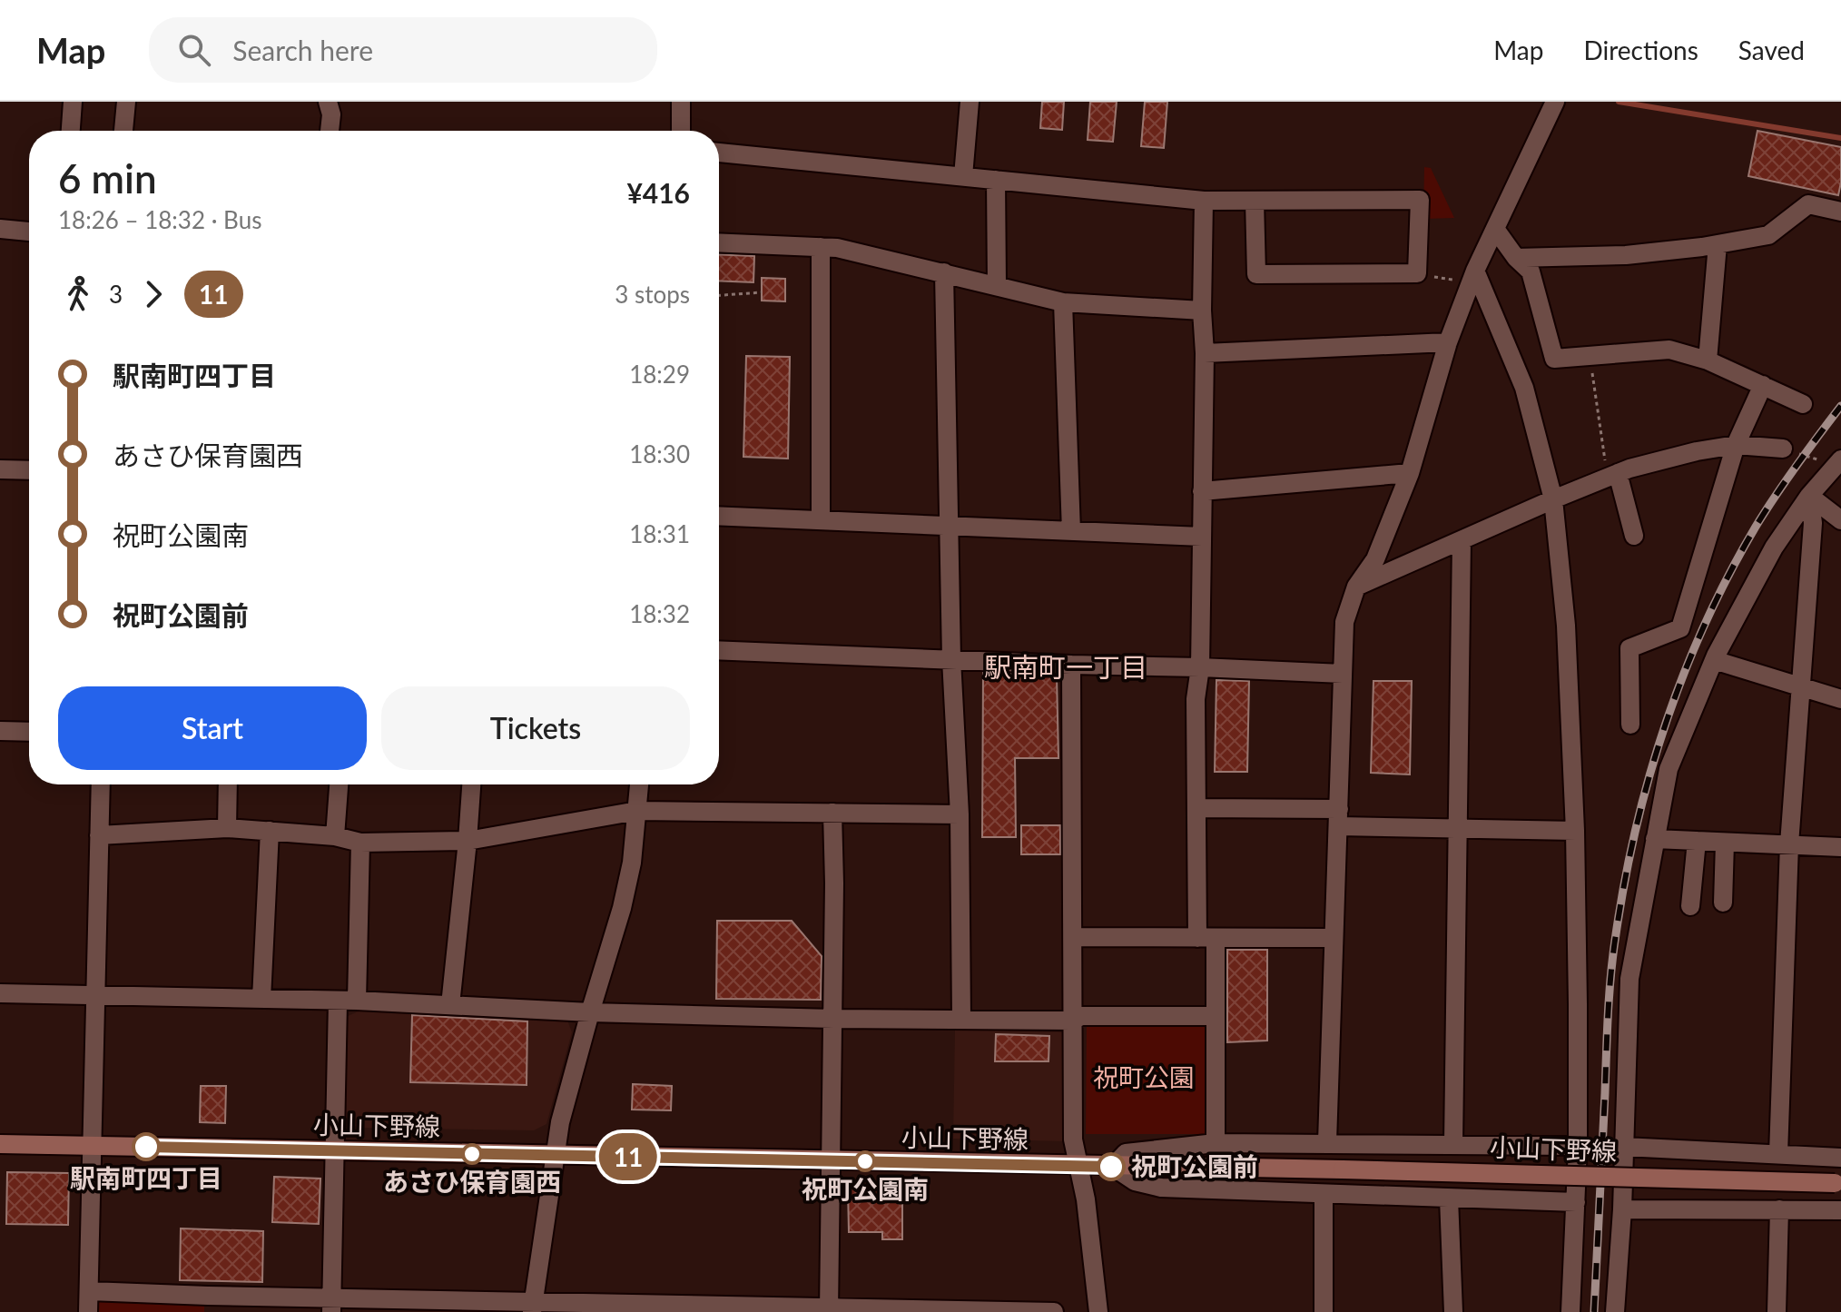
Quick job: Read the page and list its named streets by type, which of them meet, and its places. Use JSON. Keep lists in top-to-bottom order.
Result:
{
  "streets": {
    "main road": ["小山下野線"]
  },
  "districts": ["駅南町一丁目"],
  "parks": ["祝町公園"],
  "places": [
    "駅南町四丁目",
    "あさひ保育園西",
    "祝町公園南",
    "祝町公園前"
  ],
  "lines": ["bus line 11"],
  "page": {
    "header": "Map",
    "search": "Search here",
    "nav": ["Map", "Directions", "Saved"],
    "on_map": "11",
    "heading": ["6 min", "18:26 – 18:32 · Bus", "¥416"],
    "legs": ["3", "11", "3 stops"],
    "list": [
      {
        "name": "駅南町四丁目",
        "value": "18:29"
      },
      {
        "name": "あさひ保育園西",
        "value": "18:30"
      },
      {
        "name": "祝町公園南",
        "value": "18:31"
      },
      {
        "name": "祝町公園前",
        "value": "18:32"
      }
    ],
    "buttons": ["Start", "Tickets"]
  }
}
